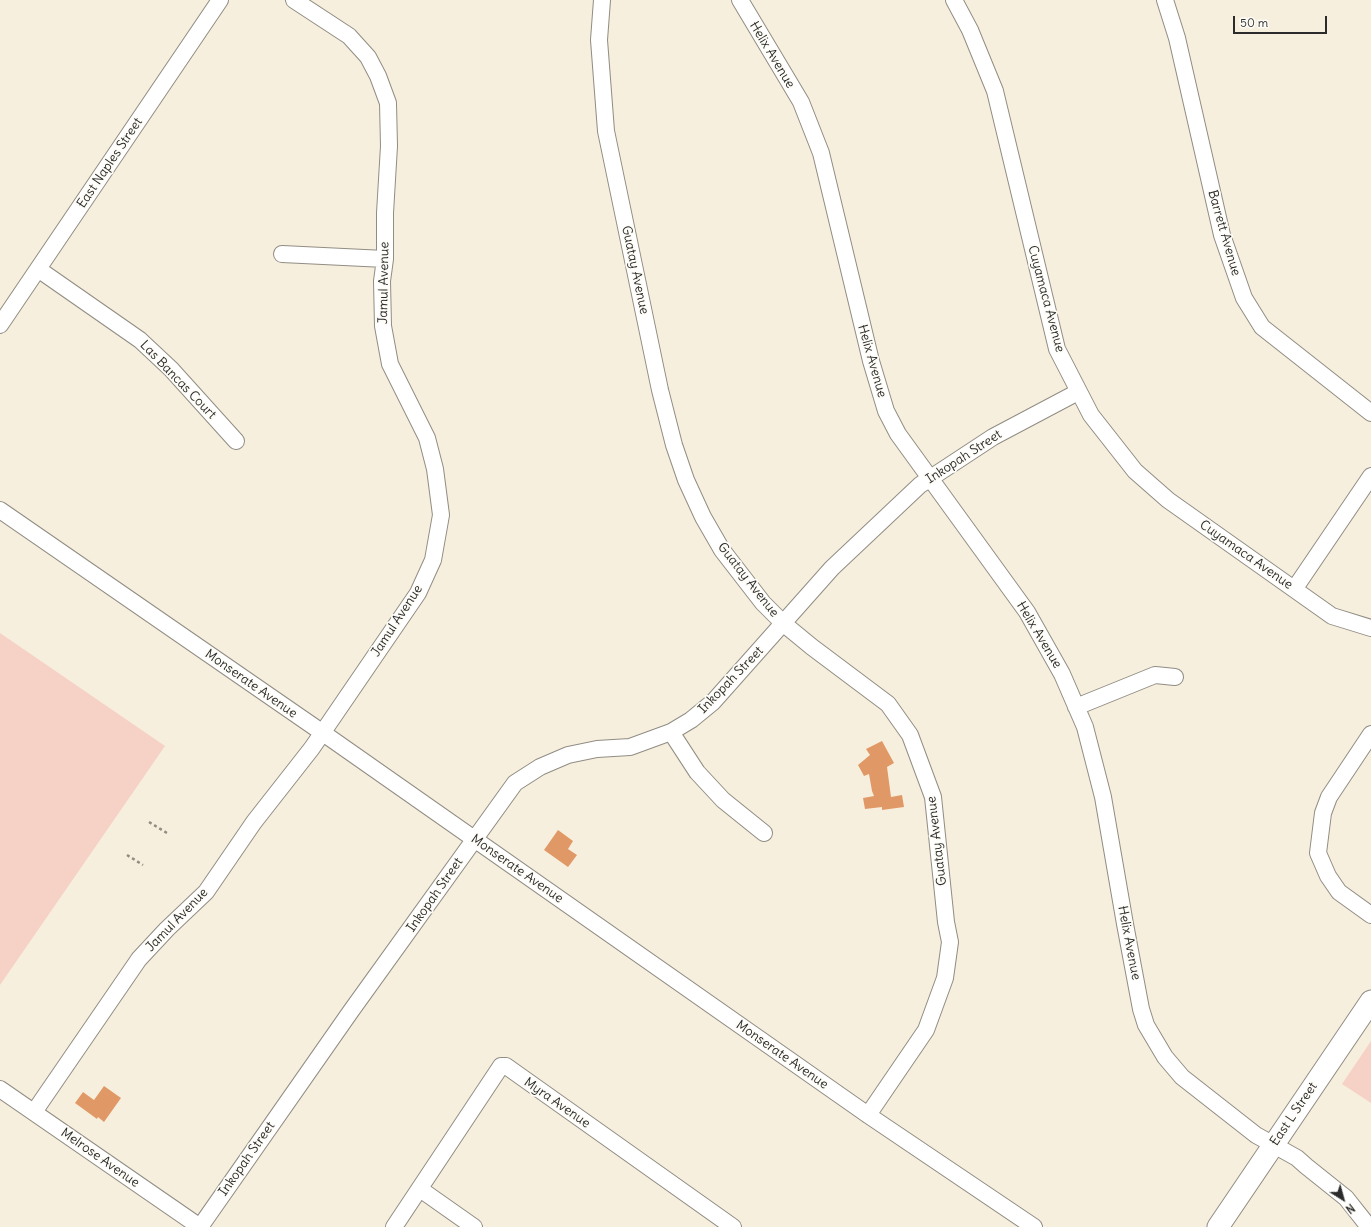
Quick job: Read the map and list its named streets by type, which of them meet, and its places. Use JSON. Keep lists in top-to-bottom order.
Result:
{
  "streets": {
    "main road": ["East L Street"],
    "street": [
      "Helix Avenue",
      "East Naples Street",
      "Barrett Avenue",
      "Guatay Avenue",
      "Jamul Avenue",
      "Cuyamaca Avenue",
      "Las Bancas Court",
      "Inkopah Street",
      "Monserate Avenue",
      "Myra Avenue",
      "Melrose Avenue"
    ]
  },
  "crossings": [
    ["Helix Avenue", "Inkopah Street"],
    ["Helix Avenue", "East L Street"],
    ["East Naples Street", "Las Bancas Court"],
    ["Guatay Avenue", "Inkopah Street"],
    ["Guatay Avenue", "Monserate Avenue"],
    ["Jamul Avenue", "Monserate Avenue"],
    ["Jamul Avenue", "Melrose Avenue"],
    ["Cuyamaca Avenue", "Inkopah Street"],
    ["Inkopah Street", "Monserate Avenue"],
    ["Inkopah Street", "Melrose Avenue"]
  ],
  "scale_bar": "50 m",
  "north": "bottom right"
}
